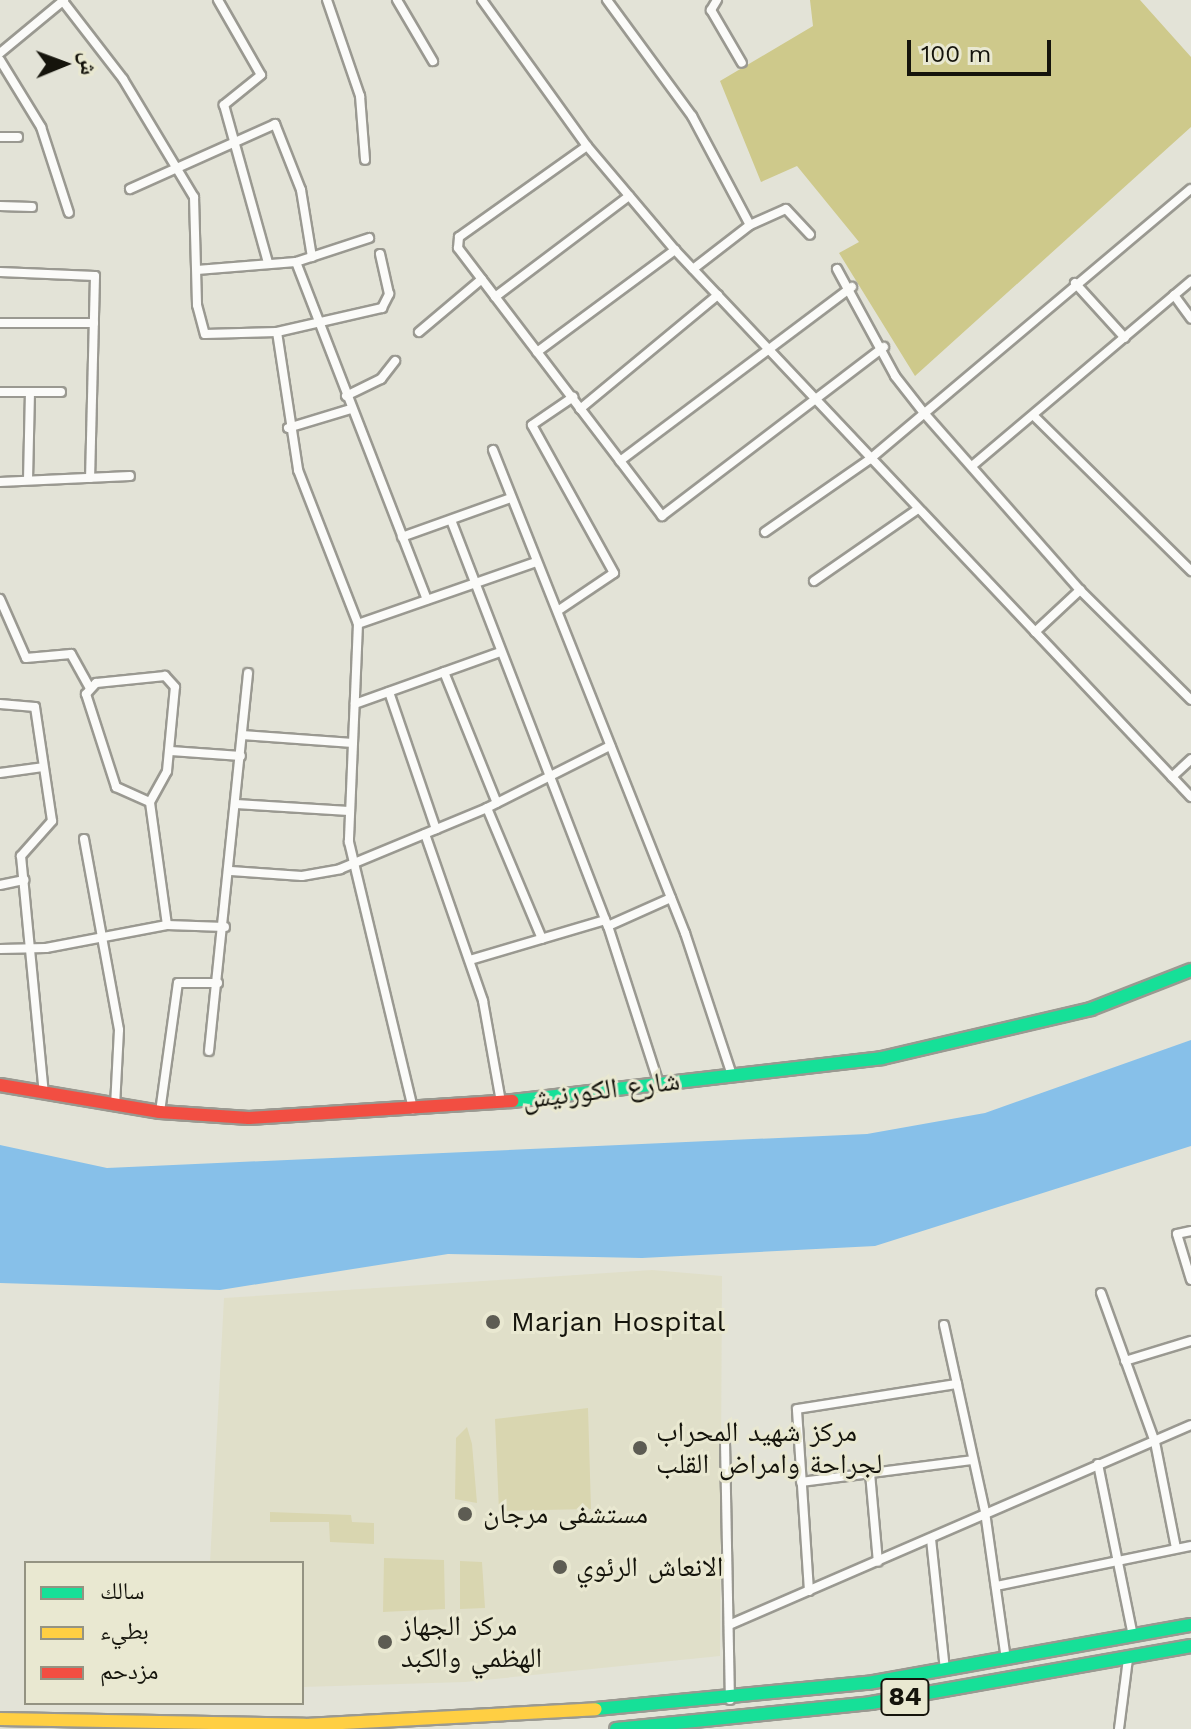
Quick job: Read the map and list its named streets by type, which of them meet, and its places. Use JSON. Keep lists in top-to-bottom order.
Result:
{
  "streets": {
    "main road": ["شارع الكورنيش", "84"]
  },
  "places": [
    "Marjan Hospital",
    "مركز شهيد المحراب لجراحة وامراض القلب",
    "مستشفى مرجان",
    "الانعاش الرئوي",
    "مركز الجهاز الهظمي والكبد"
  ],
  "legend": ["سالك", "بطيء", "مزدحم"],
  "scale_bar": "100 m",
  "north": "right"
}
